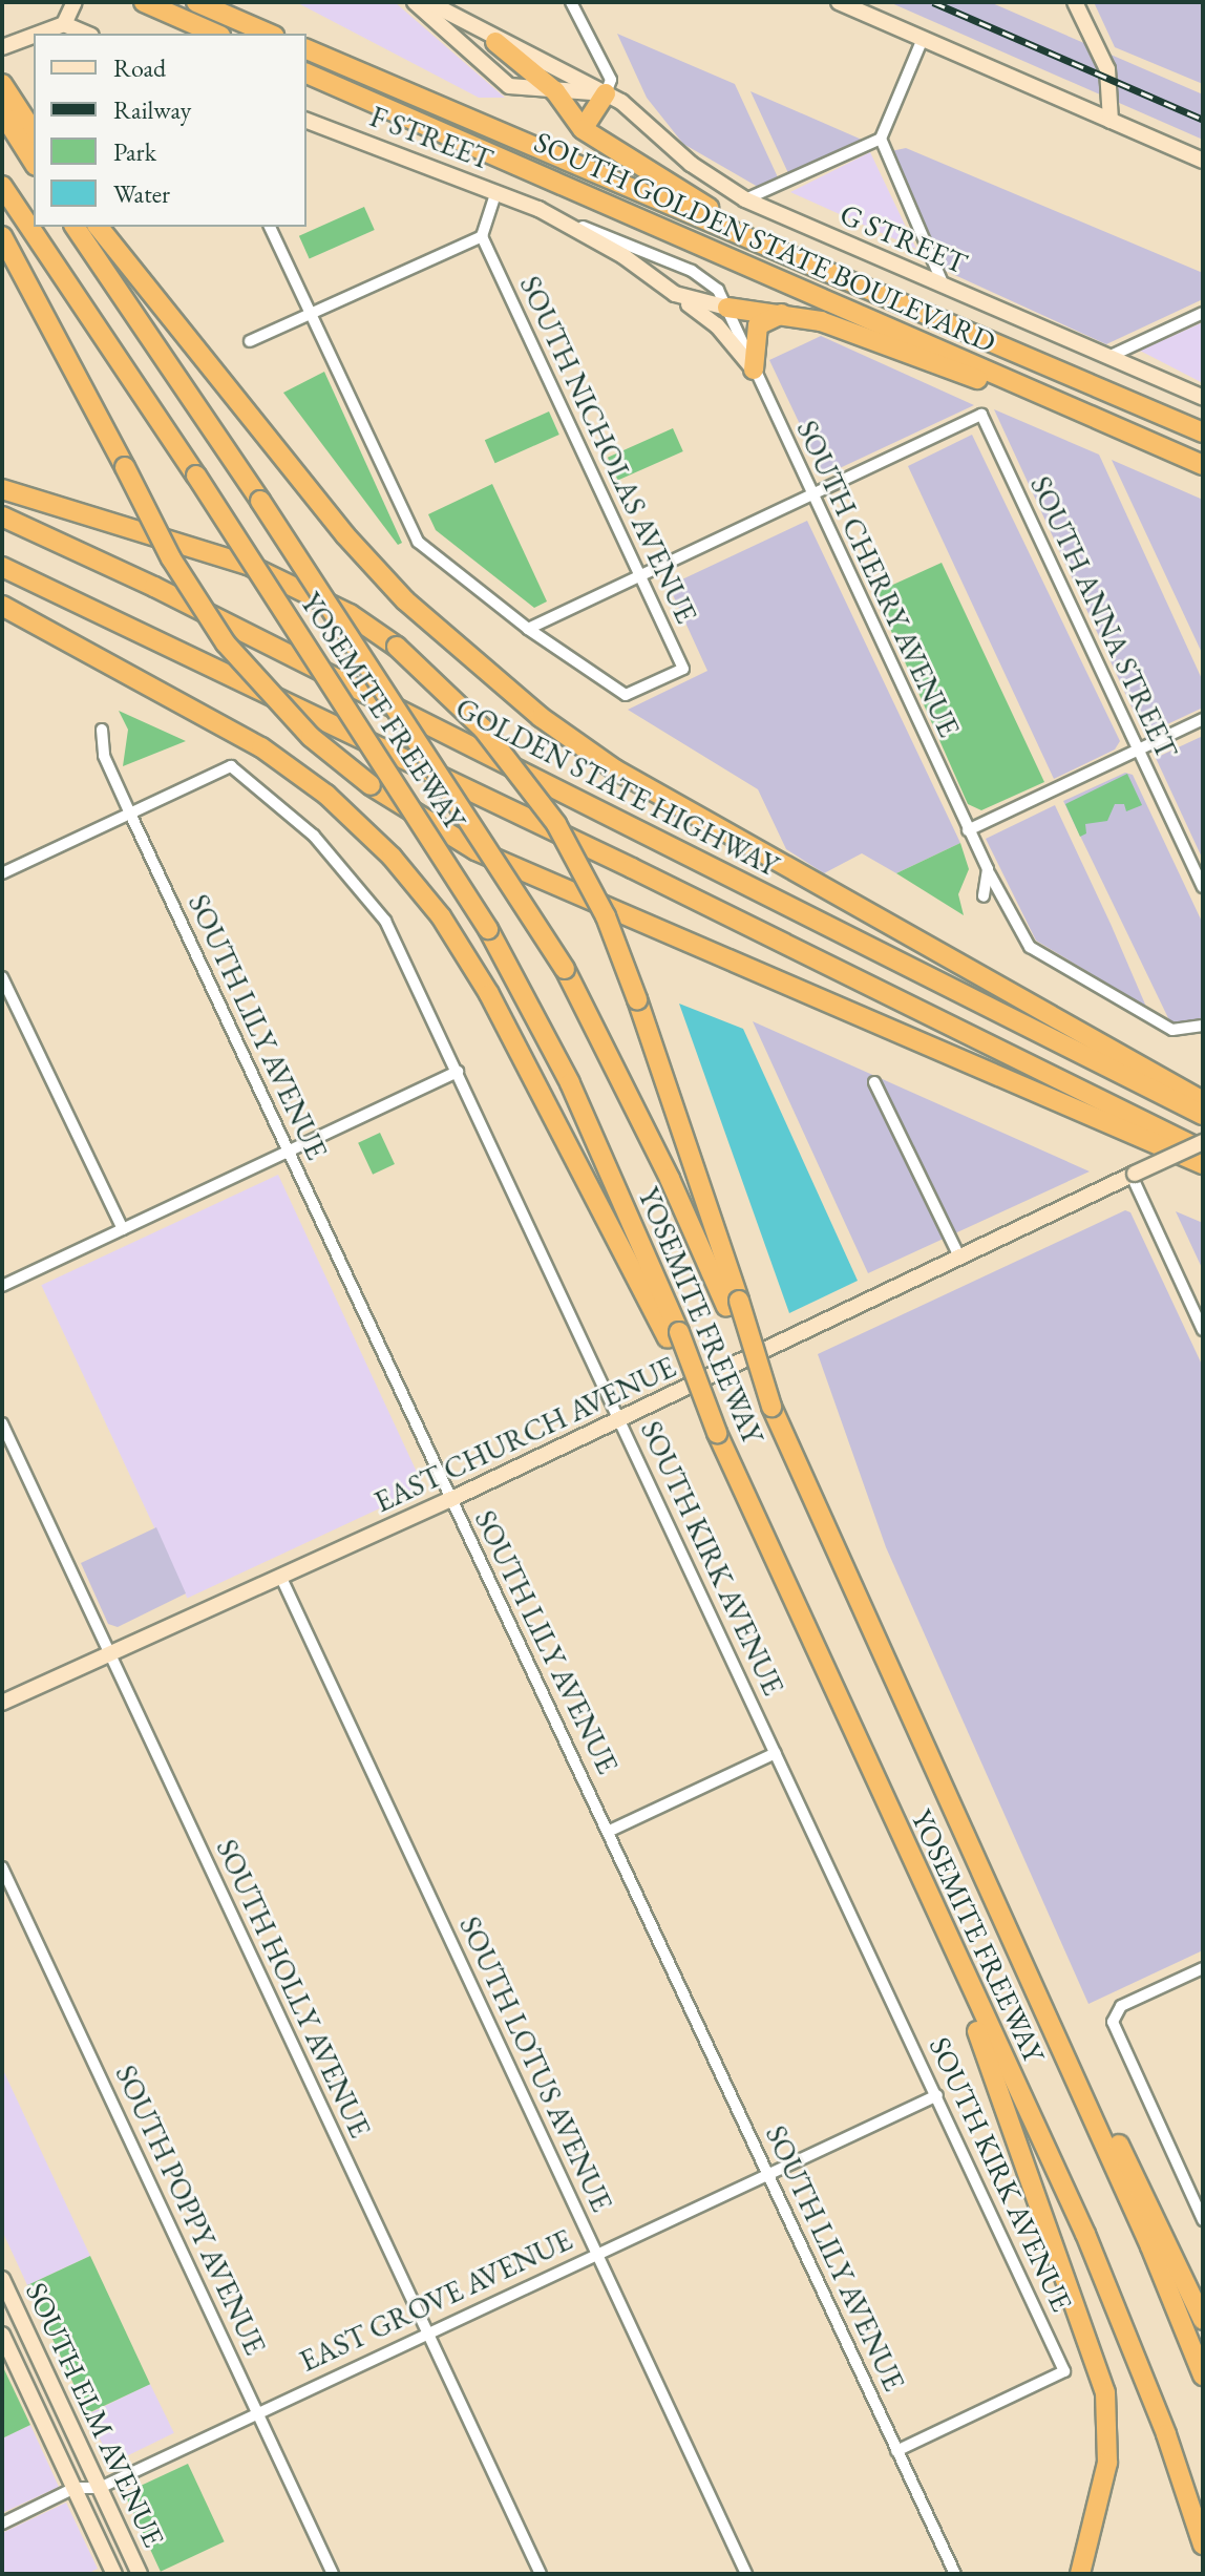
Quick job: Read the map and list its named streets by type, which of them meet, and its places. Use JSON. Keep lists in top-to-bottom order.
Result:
{
  "streets": {
    "highway": ["SOUTH GOLDEN STATE BOULEVARD", "YOSEMITE FREEWAY", "GOLDEN STATE HIGHWAY"],
    "street": [
      "F STREET",
      "G STREET",
      "SOUTH NICHOLAS AVENUE",
      "SOUTH CHERRY AVENUE",
      "SOUTH ANNA STREET",
      "SOUTH LILY AVENUE",
      "EAST CHURCH AVENUE",
      "SOUTH KIRK AVENUE",
      "SOUTH HOLLY AVENUE",
      "SOUTH LOTUS AVENUE",
      "SOUTH POPPY AVENUE",
      "EAST GROVE AVENUE",
      "SOUTH ELM AVENUE"
    ]
  },
  "crossings": [
    ["F STREET", "SOUTH CHERRY AVENUE"],
    ["SOUTH CHERRY AVENUE", "SOUTH ANNA STREET"],
    ["SOUTH LILY AVENUE", "EAST CHURCH AVENUE"],
    ["SOUTH LILY AVENUE", "SOUTH KIRK AVENUE"],
    ["SOUTH LILY AVENUE", "EAST GROVE AVENUE"],
    ["EAST CHURCH AVENUE", "SOUTH KIRK AVENUE"],
    ["EAST CHURCH AVENUE", "SOUTH HOLLY AVENUE"],
    ["EAST CHURCH AVENUE", "SOUTH LOTUS AVENUE"],
    ["SOUTH KIRK AVENUE", "EAST GROVE AVENUE"],
    ["SOUTH HOLLY AVENUE", "EAST GROVE AVENUE"],
    ["SOUTH LOTUS AVENUE", "EAST GROVE AVENUE"],
    ["SOUTH POPPY AVENUE", "EAST GROVE AVENUE"],
    ["EAST GROVE AVENUE", "SOUTH ELM AVENUE"]
  ],
  "legend": [
    "Road",
    "Railway",
    "Park",
    "Water"
  ]
}
